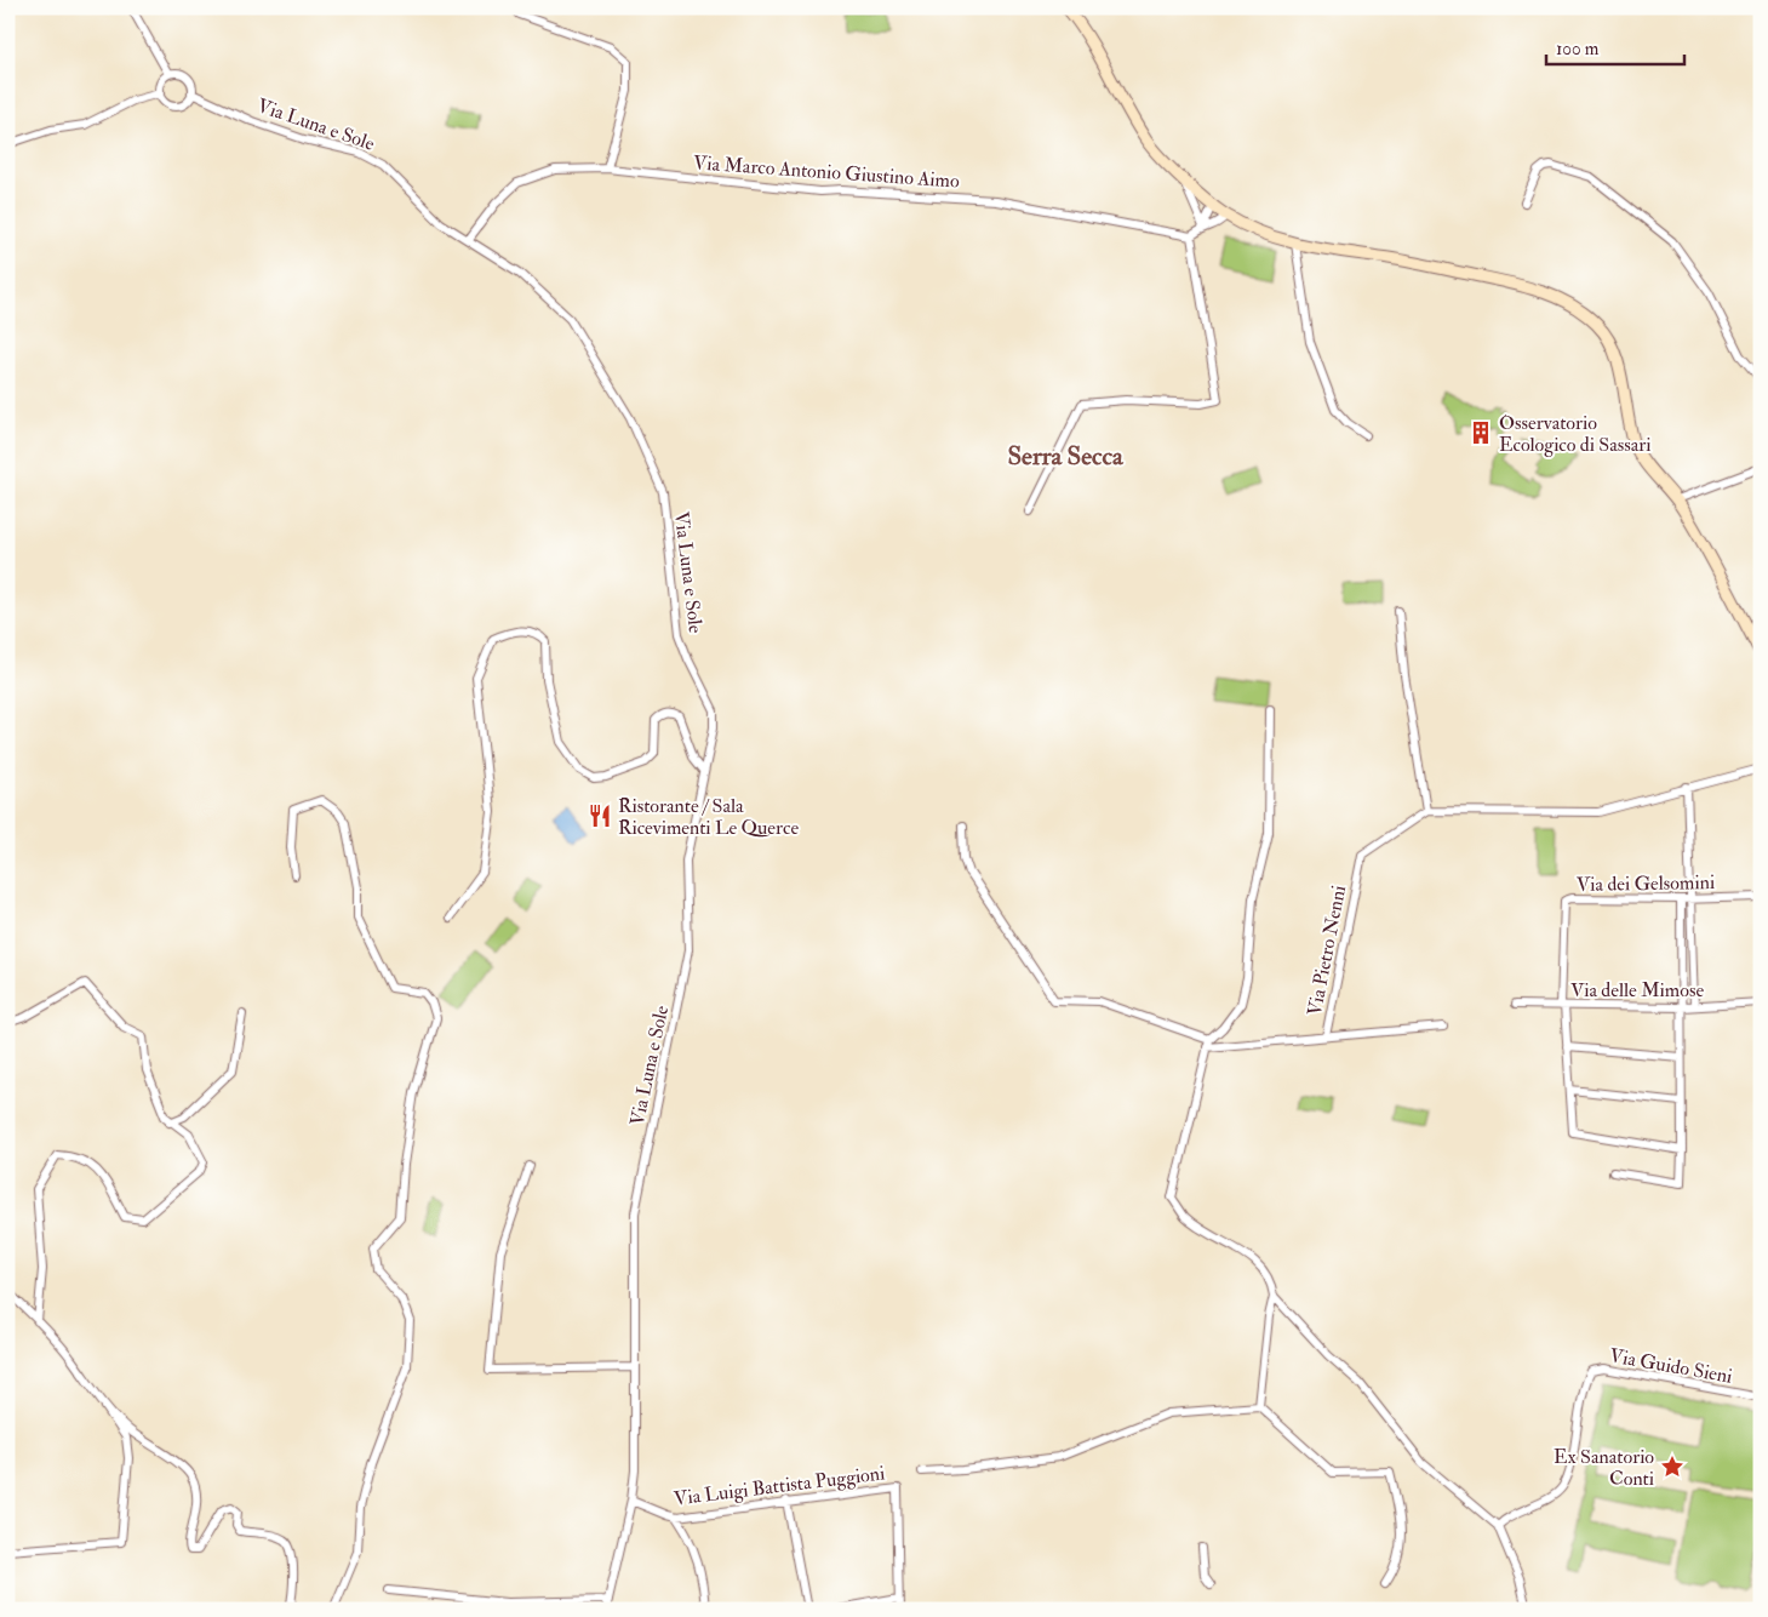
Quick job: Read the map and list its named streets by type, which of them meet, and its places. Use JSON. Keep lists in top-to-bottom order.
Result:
{
  "streets": {
    "street": [
      "Via Luna e Sole",
      "Via Marco Antonio Giustino Aimo",
      "Via dei Gelsomini",
      "Via Pietro Nenni",
      "Via delle Mimose",
      "Via Guido Sieni",
      "Via Luigi Battista Puggioni"
    ]
  },
  "crossings": [
    ["Via Luna e Sole", "Via Marco Antonio Giustino Aimo"],
    ["Via Luna e Sole", "Via Luigi Battista Puggioni"],
    ["Via dei Gelsomini", "Via delle Mimose"]
  ],
  "districts": ["Serra Secca"],
  "places": {
    "building": ["Osservatorio Ecologico di Sassari"],
    "restaurant": ["Ristorante / Sala Ricevimenti Le Querce"],
    "place": ["Ex Sanatorio Conti"]
  },
  "scale_bar": "100 m"
}
